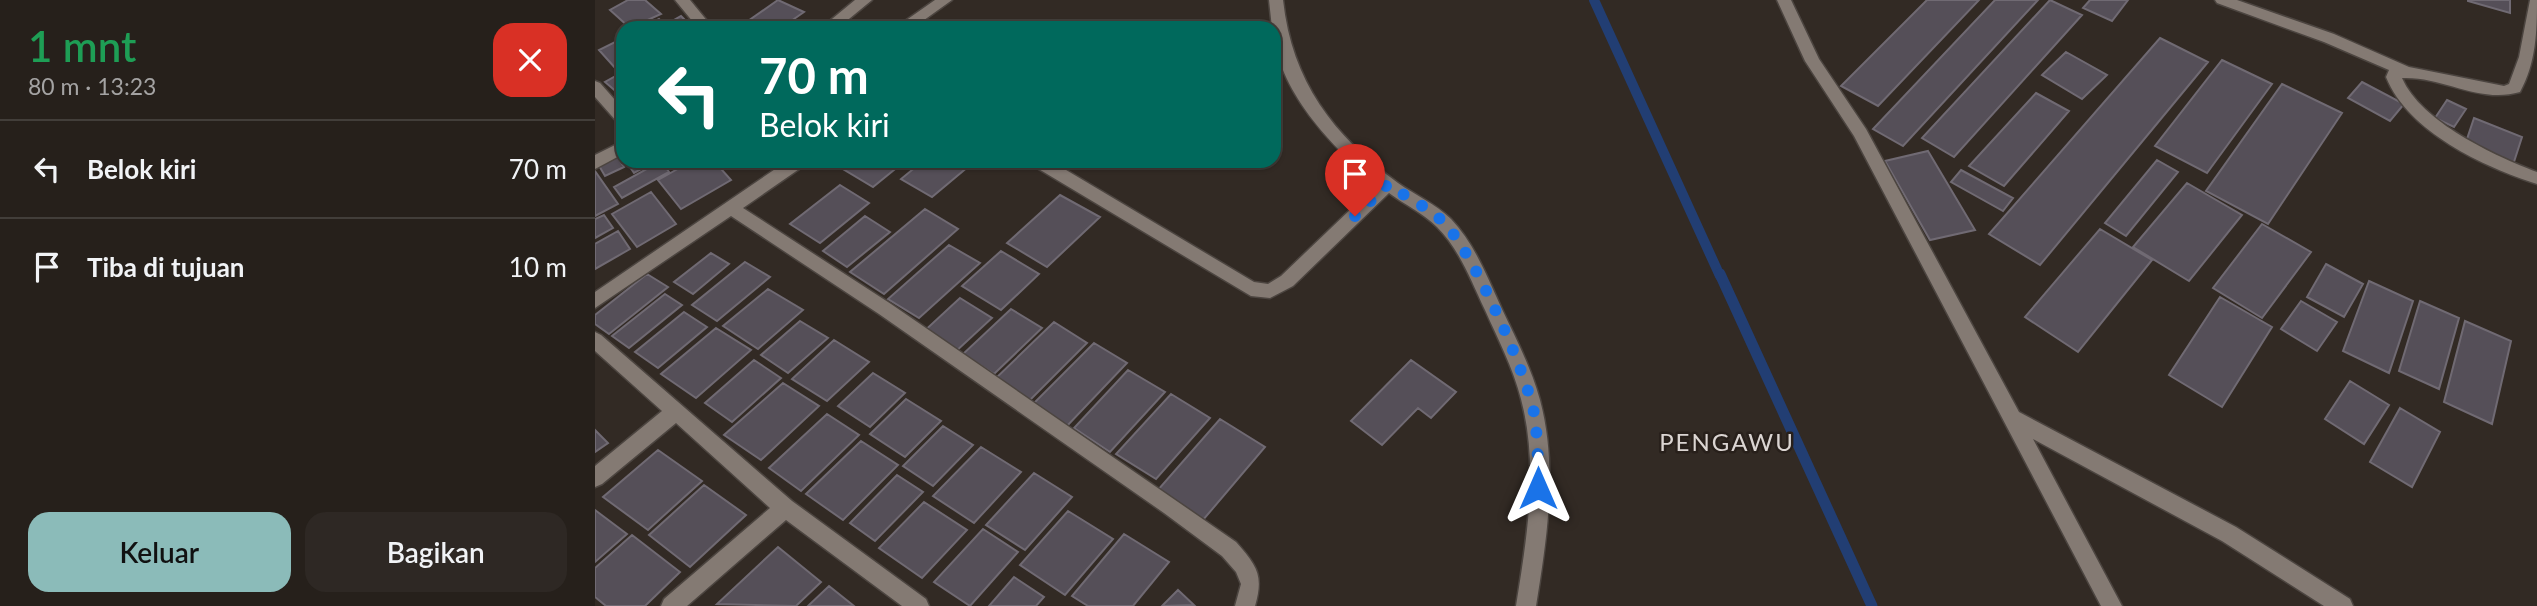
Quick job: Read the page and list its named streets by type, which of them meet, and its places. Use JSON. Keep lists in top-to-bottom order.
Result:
{
  "districts": ["PENGAWU"],
  "page": {
    "heading": ["1 mnt", "80 m · 13:23"],
    "turn": ["70 m", "Belok kiri"],
    "list": [
      {
        "name": "Belok kiri",
        "value": "70 m"
      },
      {
        "name": "Tiba di tujuan",
        "value": "10 m"
      }
    ],
    "buttons": ["Keluar", "Bagikan"]
  }
}
